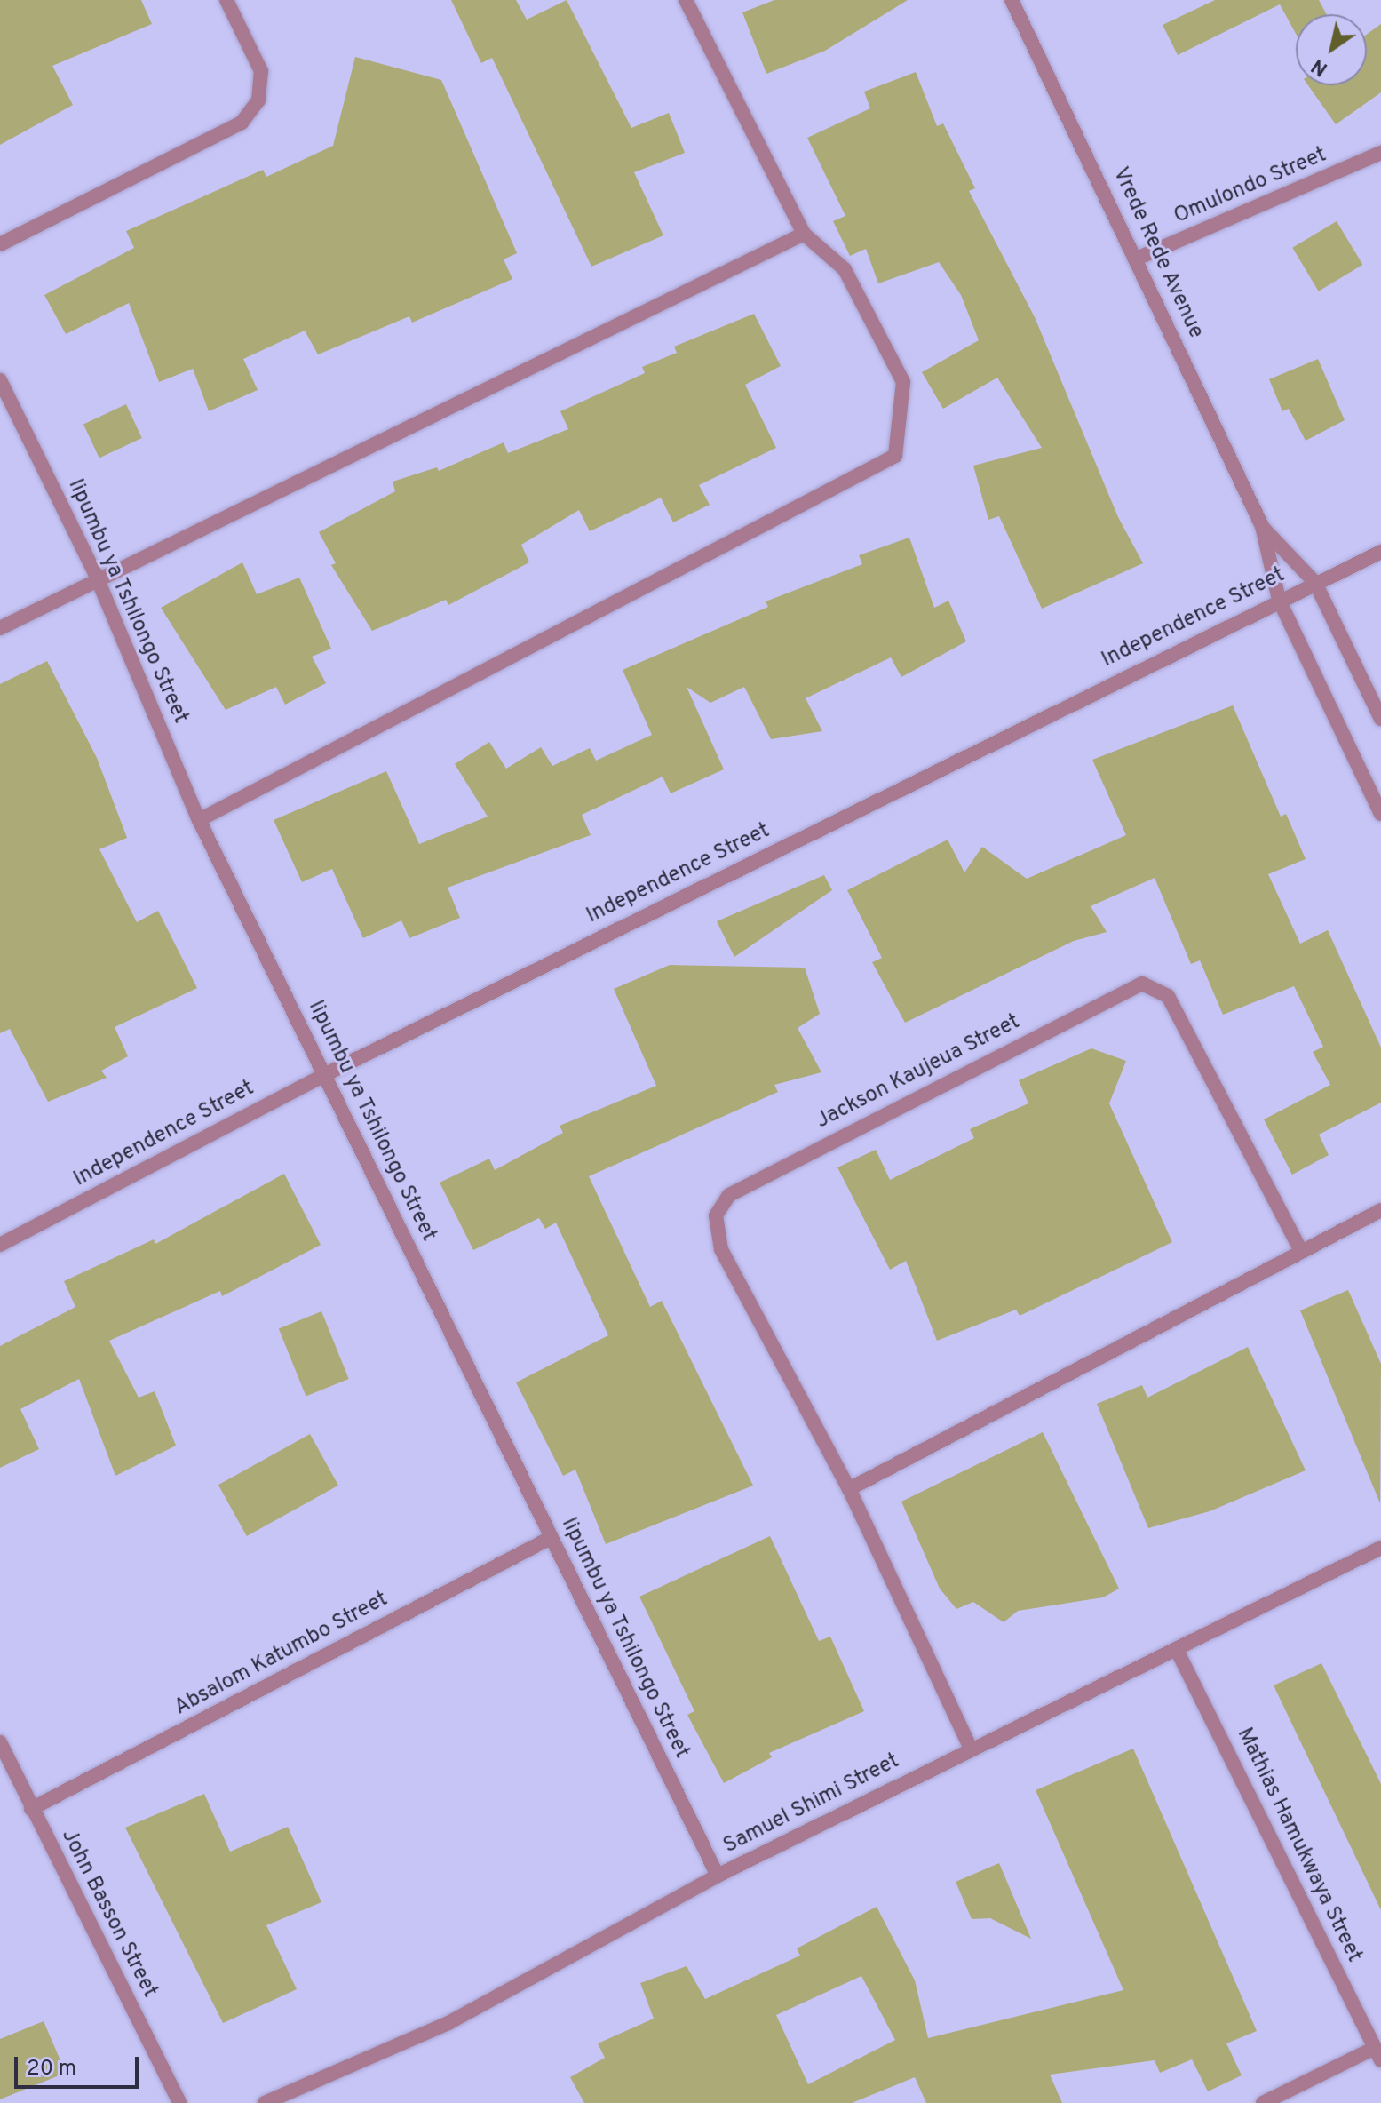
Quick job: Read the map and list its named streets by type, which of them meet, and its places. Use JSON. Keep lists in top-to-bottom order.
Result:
{
  "streets": {
    "street": [
      "Omulondo Street",
      "Vrede Rede Avenue",
      "Iipumbu ya Tshilongo Street",
      "Independence Street",
      "Jackson Kaujeua Street",
      "Absalom Katumbo Street",
      "Samuel Shimi Street",
      "Mathias Hamukwaya Street",
      "John Basson Street"
    ]
  },
  "crossings": [
    ["Omulondo Street", "Vrede Rede Avenue"],
    ["Vrede Rede Avenue", "Independence Street"],
    ["Iipumbu ya Tshilongo Street", "Independence Street"],
    ["Iipumbu ya Tshilongo Street", "Absalom Katumbo Street"],
    ["Iipumbu ya Tshilongo Street", "Samuel Shimi Street"],
    ["Jackson Kaujeua Street", "Samuel Shimi Street"],
    ["Absalom Katumbo Street", "John Basson Street"],
    ["Samuel Shimi Street", "Mathias Hamukwaya Street"]
  ],
  "scale_bar": "20 m",
  "north": "bottom left"
}
